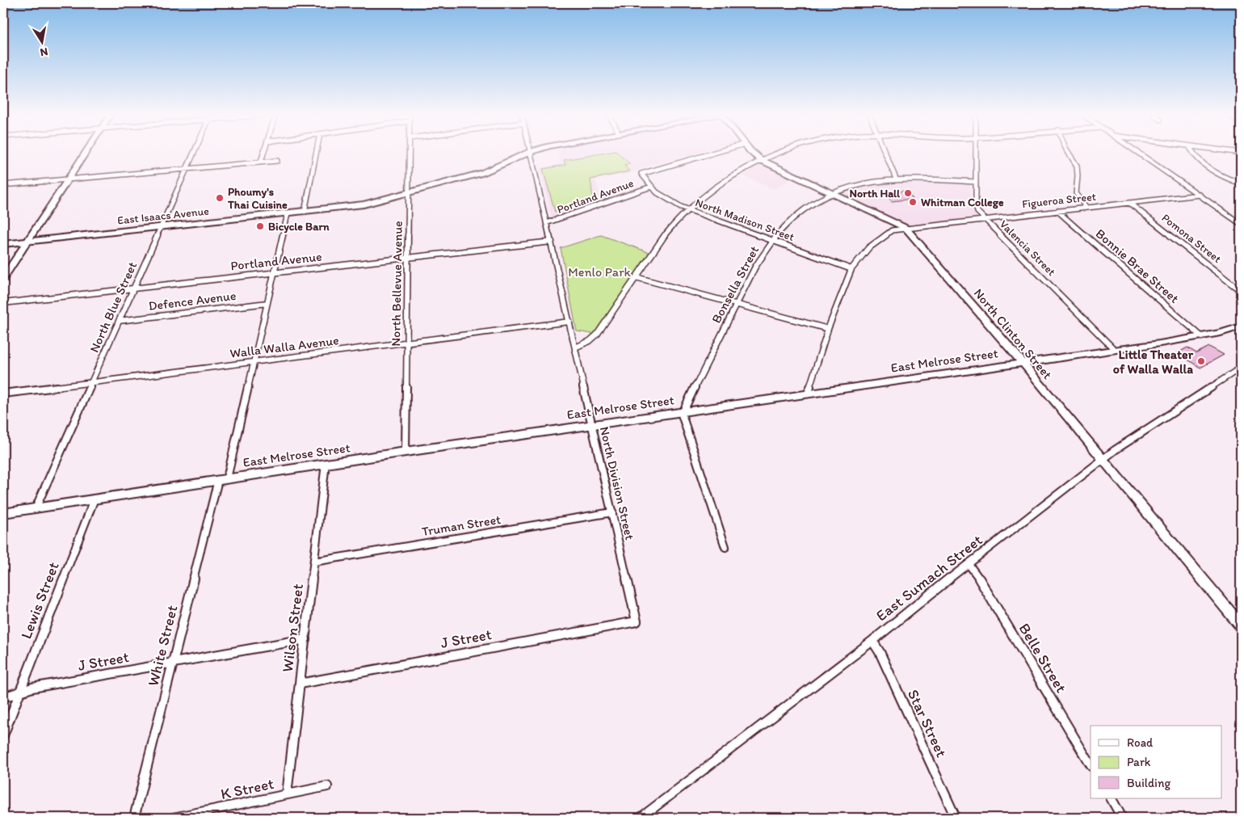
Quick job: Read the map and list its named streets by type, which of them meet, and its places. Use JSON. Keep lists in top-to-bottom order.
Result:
{
  "streets": {
    "main road": ["East Isaacs Avenue", "North Clinton Street", "East Melrose Street"],
    "street": [
      "Portland Avenue",
      "Figueroa Street",
      "North Madison Street",
      "Pomona Street",
      "Valencia Street",
      "Bonnie Brae Street",
      "North Bellevue Avenue",
      "Bonsella Street",
      "Defence Avenue",
      "North Blue Street",
      "Walla Walla Avenue",
      "North Division Street",
      "Truman Street",
      "East Sumach Street",
      "Lewis Street",
      "Wilson Street",
      "J Street",
      "White Street",
      "Belle Street",
      "Star Street",
      "K Street"
    ]
  },
  "crossings": [
    ["Portland Avenue", "North Madison Street"],
    ["Portland Avenue", "North Bellevue Avenue"],
    ["Portland Avenue", "North Blue Street"],
    ["Portland Avenue", "North Division Street"],
    ["Portland Avenue", "White Street"],
    ["Figueroa Street", "North Madison Street"],
    ["Figueroa Street", "Pomona Street"],
    ["Figueroa Street", "Valencia Street"],
    ["Figueroa Street", "Bonnie Brae Street"],
    ["Figueroa Street", "North Clinton Street"],
    ["Figueroa Street", "East Melrose Street"],
    ["East Isaacs Avenue", "North Bellevue Avenue"],
    ["East Isaacs Avenue", "North Blue Street"],
    ["East Isaacs Avenue", "White Street"],
    ["North Madison Street", "Bonsella Street"],
    ["Valencia Street", "Bonsella Street"],
    ["Valencia Street", "East Melrose Street"],
    ["Bonnie Brae Street", "East Melrose Street"],
    ["North Bellevue Avenue", "Walla Walla Avenue"],
    ["North Bellevue Avenue", "East Melrose Street"],
    ["Bonsella Street", "North Clinton Street"],
    ["Bonsella Street", "East Melrose Street"],
    ["Defence Avenue", "North Blue Street"],
    ["Defence Avenue", "White Street"],
    ["North Blue Street", "Walla Walla Avenue"],
    ["North Blue Street", "East Melrose Street"],
    ["North Clinton Street", "East Melrose Street"],
    ["North Clinton Street", "East Sumach Street"],
    ["Walla Walla Avenue", "North Division Street"],
    ["Walla Walla Avenue", "White Street"],
    ["East Melrose Street", "North Division Street"],
    ["East Melrose Street", "Lewis Street"],
    ["East Melrose Street", "Wilson Street"],
    ["East Melrose Street", "White Street"],
    ["North Division Street", "Truman Street"],
    ["North Division Street", "J Street"],
    ["Truman Street", "Wilson Street"],
    ["East Sumach Street", "Belle Street"],
    ["East Sumach Street", "Star Street"],
    ["Lewis Street", "J Street"],
    ["Wilson Street", "J Street"],
    ["Wilson Street", "K Street"],
    ["J Street", "White Street"]
  ],
  "parks": ["Menlo Park"],
  "places": [
    "North Hall",
    "Phoumy's Thai Cuisine",
    "Whitman College",
    "Bicycle Barn",
    "Little Theater of Walla Walla"
  ],
  "legend": ["Road", "Park", "Building"],
  "north": "bottom"
}
